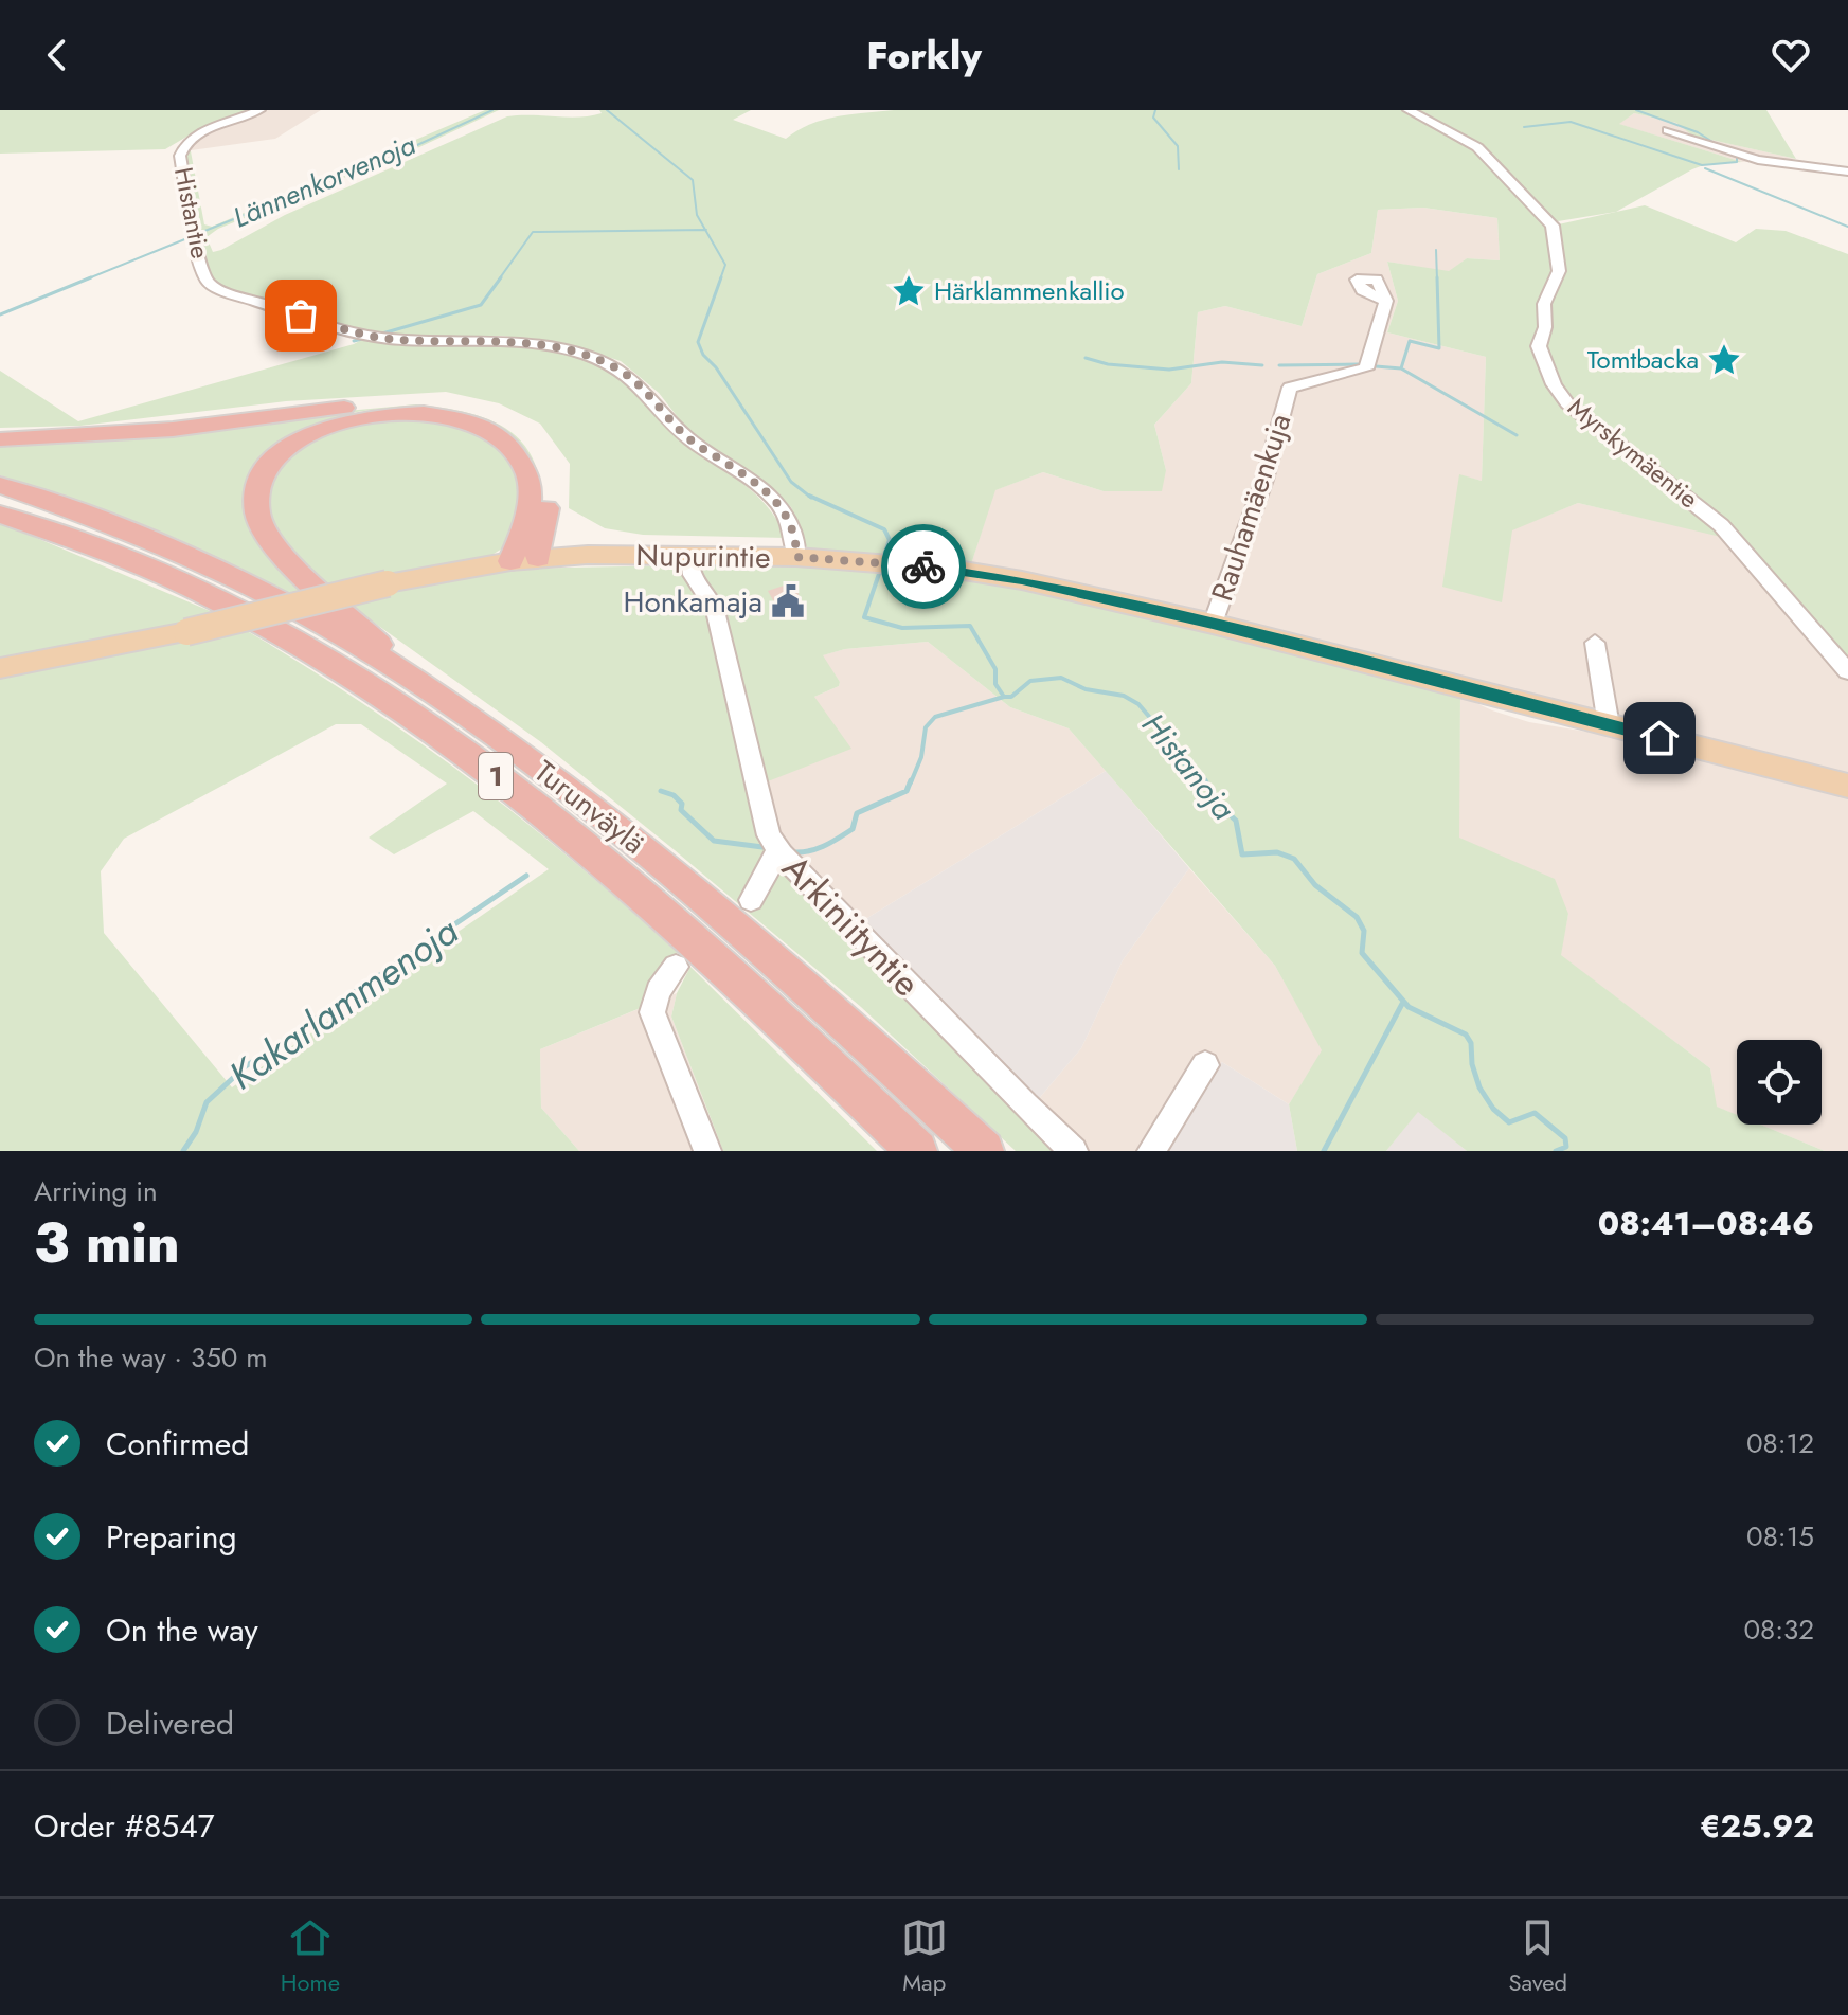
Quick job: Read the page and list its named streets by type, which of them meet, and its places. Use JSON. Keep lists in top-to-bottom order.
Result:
{
  "streets": {
    "highway": ["1", "Turunväylä"],
    "main road": ["Nupurintie"],
    "street": [
      "Histantie",
      "Myrskymäentie",
      "Rauhamäenkuja",
      "Arkiniityntie"
    ]
  },
  "crossings": [
    ["Histantie", "Nupurintie"],
    ["Rauhamäenkuja", "Nupurintie"],
    ["Nupurintie", "Arkiniityntie"]
  ],
  "water": ["Lännenkorvenoja", "Histanoja", "Kakarlammenoja"],
  "places": {
    "place": ["Härklammenkallio", "Tomtbacka"],
    "public building": ["Honkamaja"]
  },
  "page": {
    "header": "Forkly",
    "heading": ["3 min", "Arriving in", "08:41–08:46"],
    "panel": ["Order #8547", "€25.92"],
    "bar": "On the way · 350 m",
    "list": [
      ["Confirmed", "08:12"],
      ["Preparing", "08:15"],
      ["On the way", "08:32"],
      "Delivered"
    ],
    "tabs": ["Home", "Map", "Saved"]
  }
}
